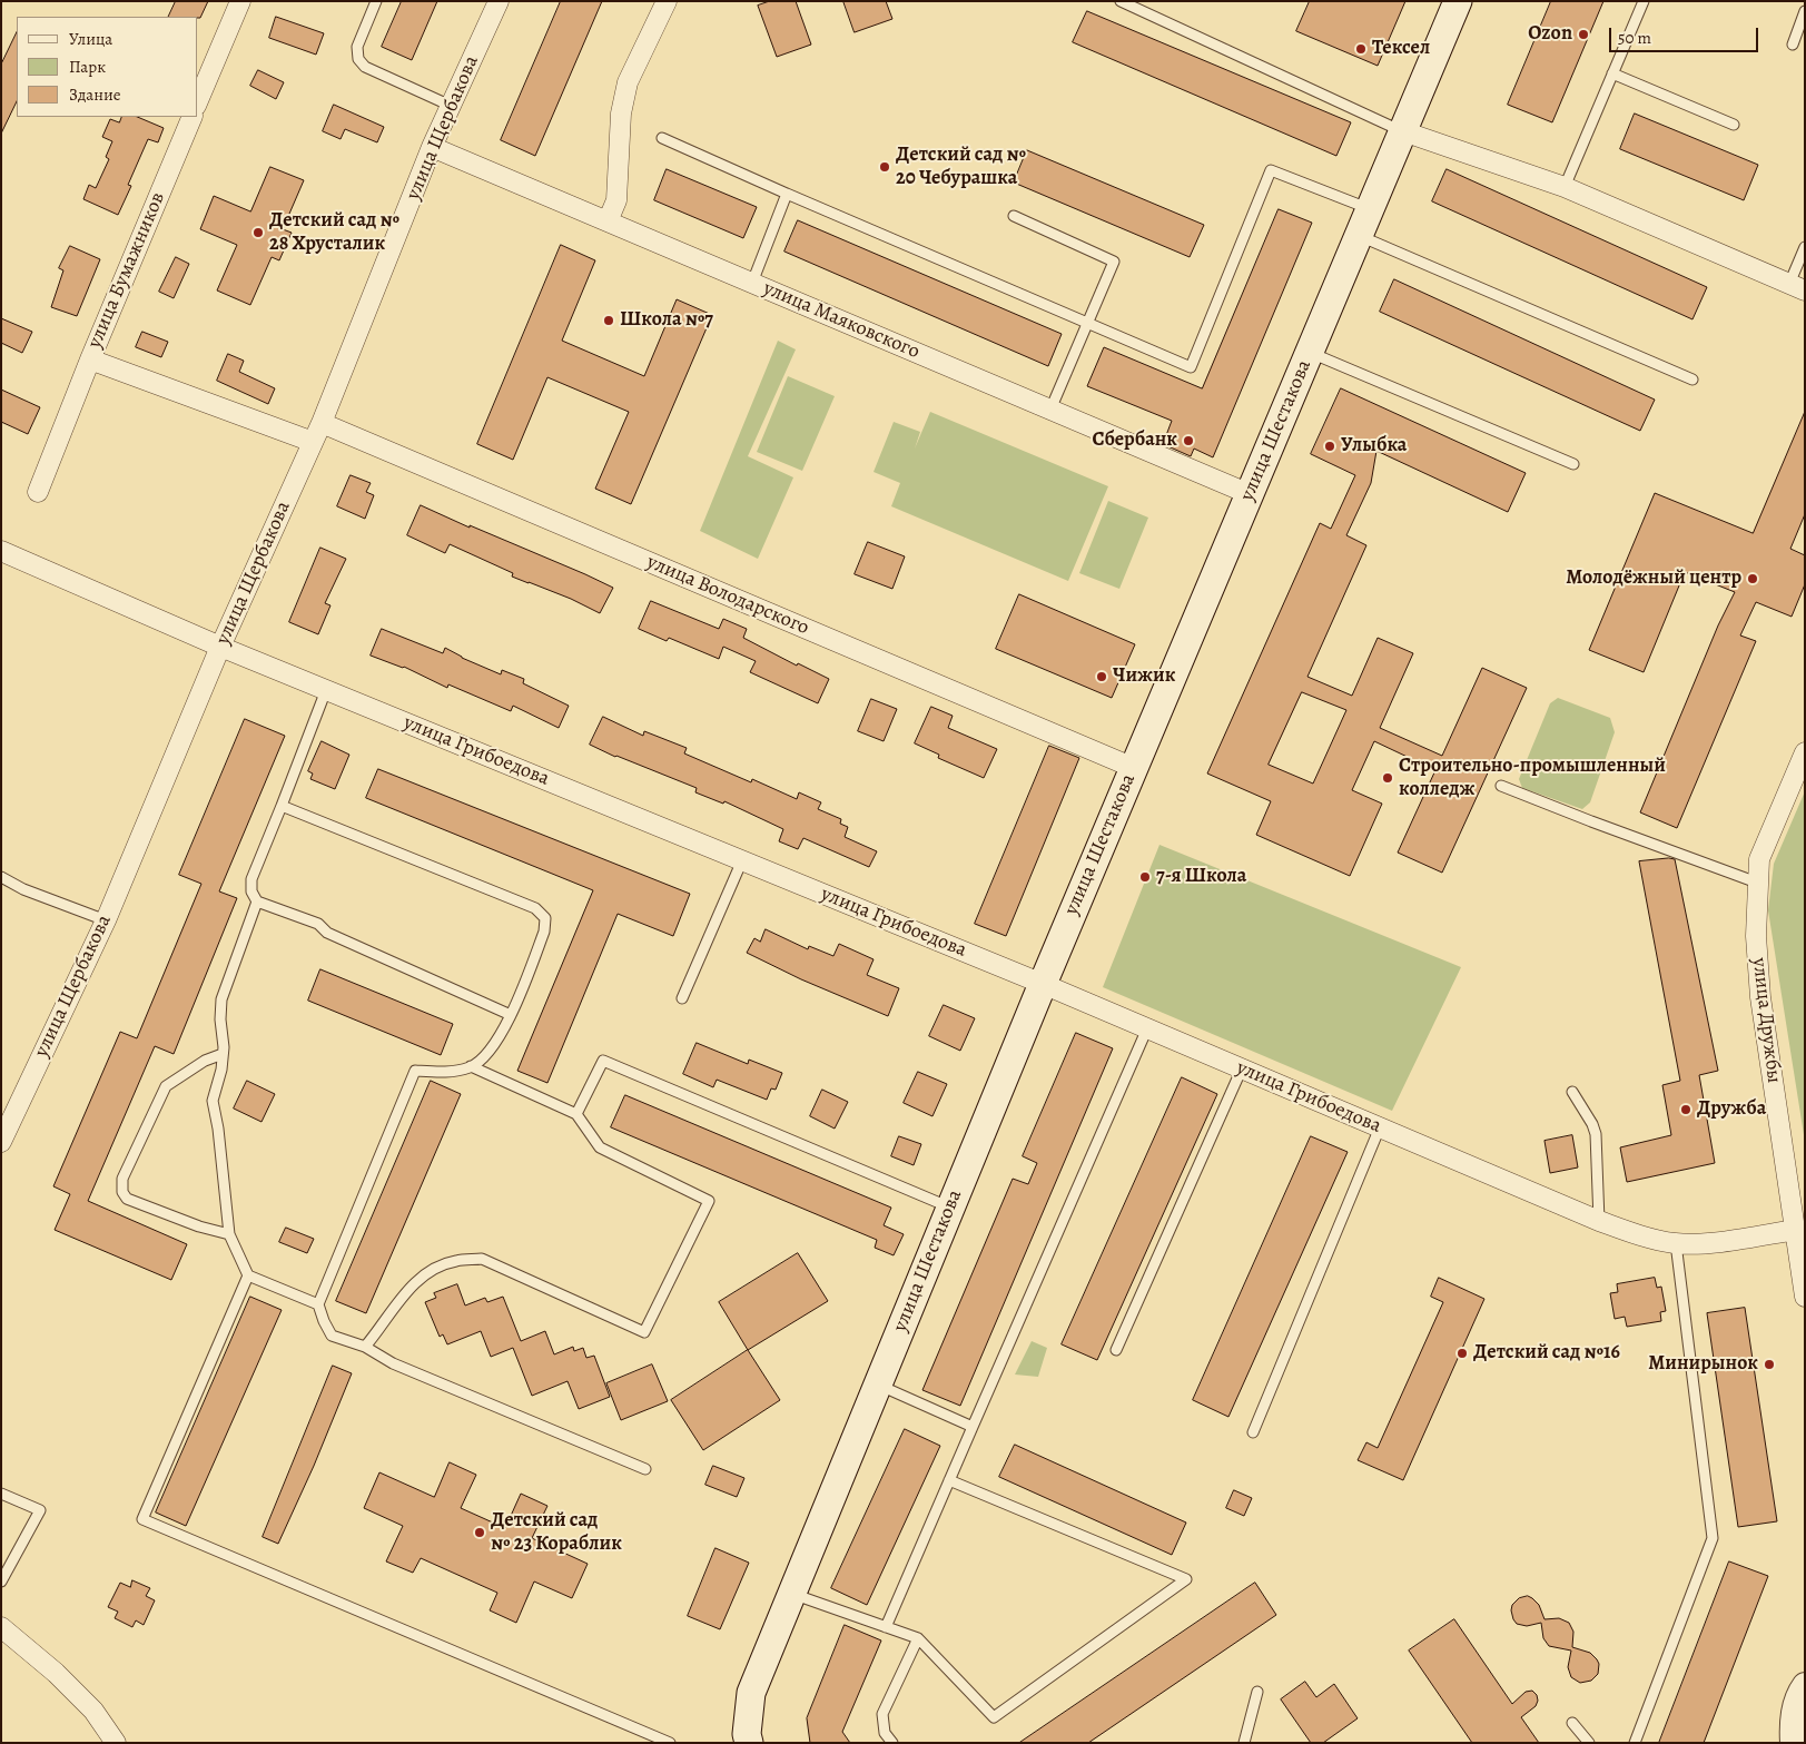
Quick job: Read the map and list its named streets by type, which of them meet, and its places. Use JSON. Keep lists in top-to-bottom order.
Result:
{
  "streets": {
    "main road": ["улица Шестакова"],
    "street": [
      "улица Щербакова",
      "улица Бумажников",
      "улица Маяковского",
      "улица Володарского",
      "улица Грибоедова",
      "улица Дружбы"
    ]
  },
  "crossings": [
    ["улица Щербакова", "улица Бумажников"],
    ["улица Щербакова", "улица Маяковского"],
    ["улица Щербакова", "улица Володарского"],
    ["улица Щербакова", "улица Грибоедова"],
    ["улица Маяковского", "улица Шестакова"],
    ["улица Шестакова", "улица Володарского"],
    ["улица Шестакова", "улица Грибоедова"],
    ["улица Грибоедова", "улица Дружбы"]
  ],
  "places": [
    "Ozon",
    "Тексел",
    "Детский сад № 20 Чебурашка",
    "Детский сад № 28 Хрусталик",
    "Школа №7",
    "Сбербанк",
    "Улыбка",
    "Молодёжный центр",
    "Чижик",
    "Строительно-промышленный колледж",
    "7-я Школа",
    "Дружба",
    "Детский сад №16",
    "Минирынок",
    "Детский сад № 23 Кораблик"
  ],
  "legend": ["Улица", "Парк", "Здание"],
  "scale_bar": "50 m"
}
